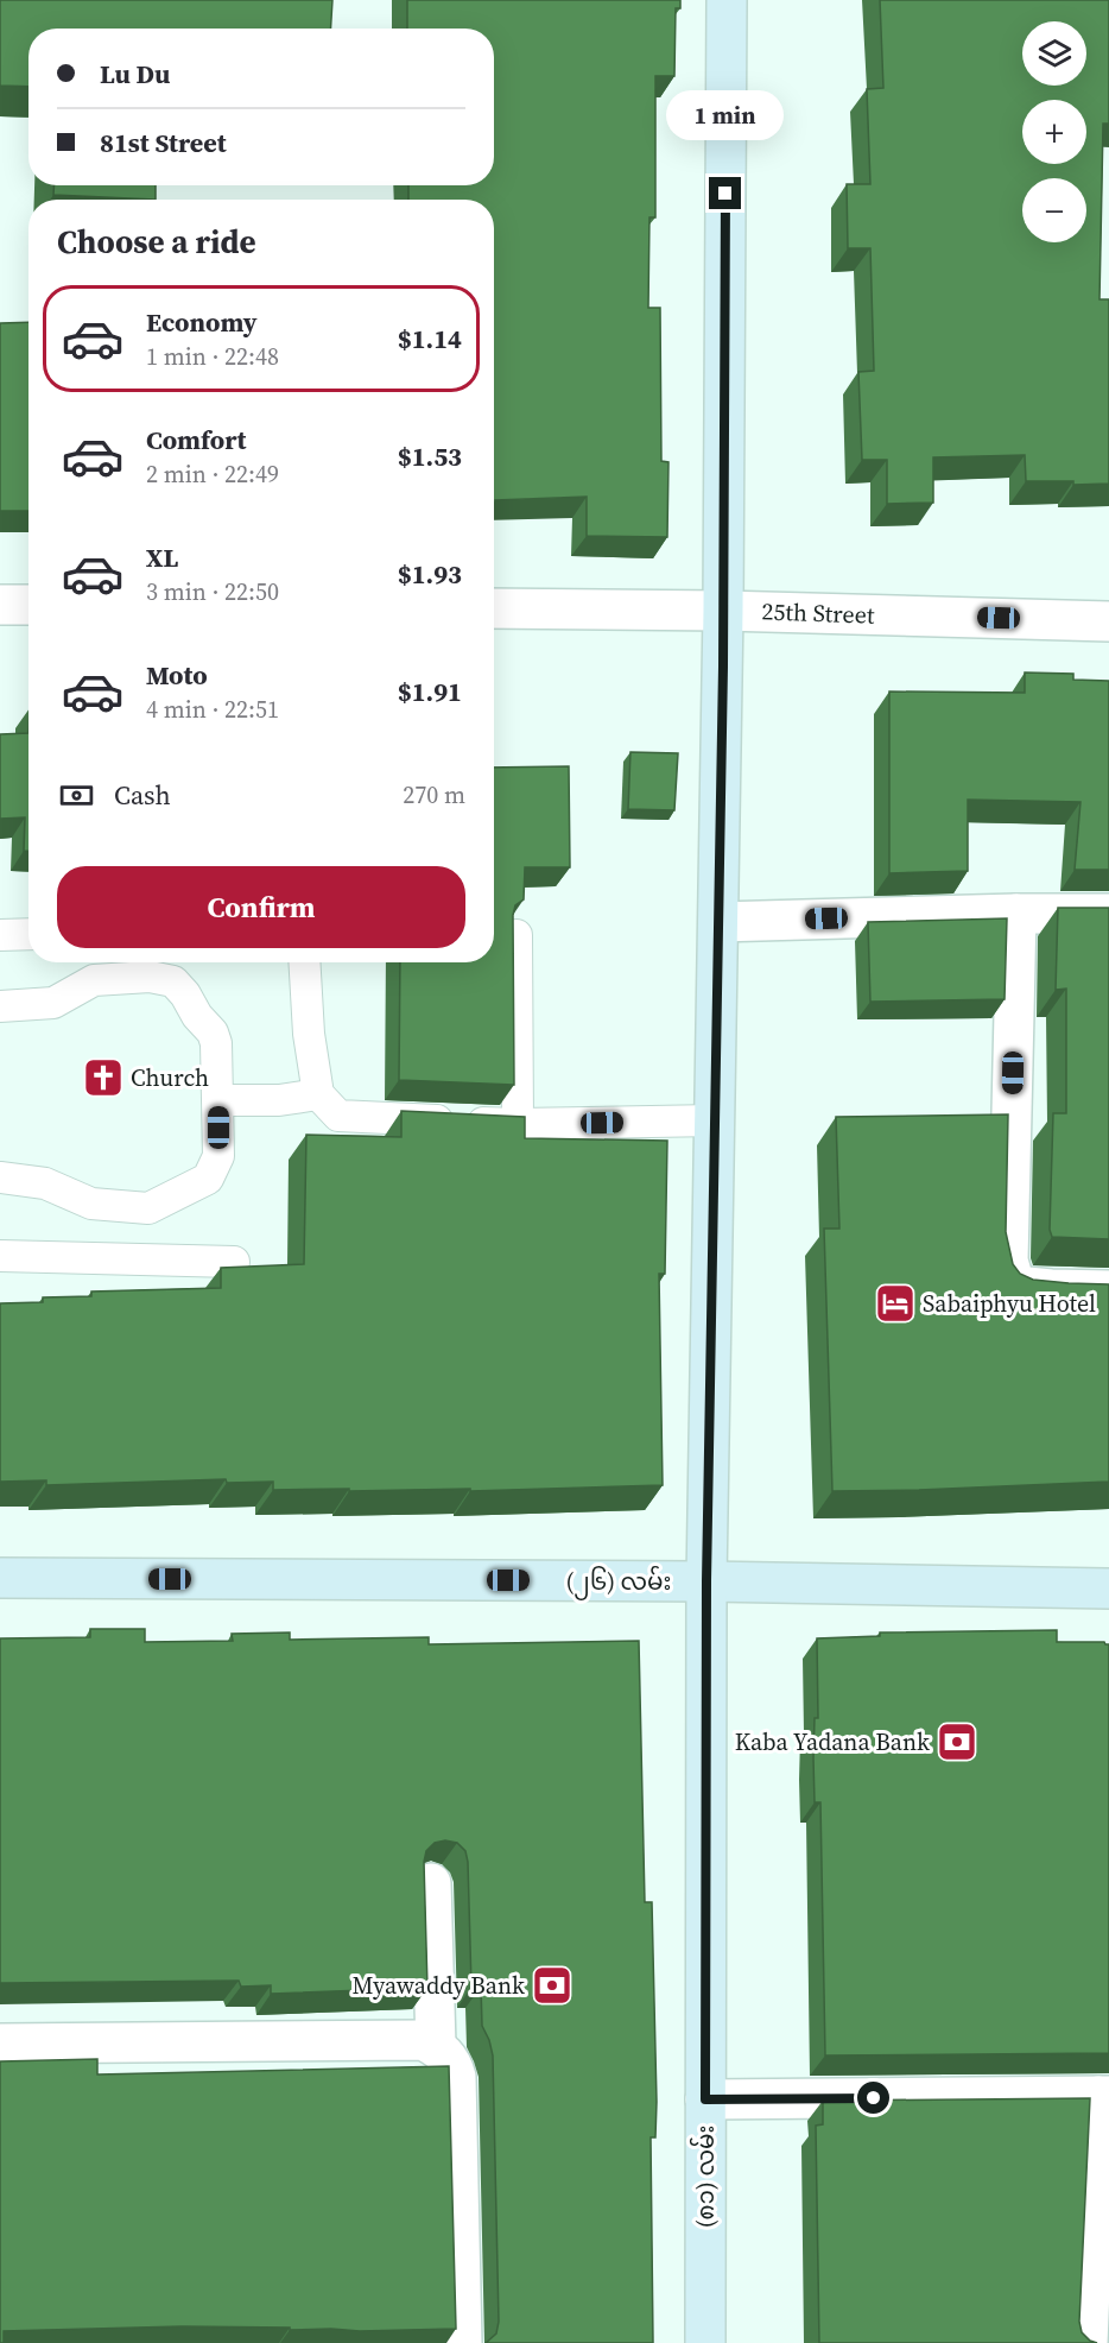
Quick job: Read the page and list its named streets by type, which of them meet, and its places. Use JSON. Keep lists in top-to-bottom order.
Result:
{
  "streets": {
    "street": ["25th Street", "(၂၆) လမ်း", "(၈၁) လမ်း"]
  },
  "crossings": [
    ["25th Street", "(၈၁) လမ်း"],
    ["(၂၆) လမ်း", "(၈၁) လမ်း"]
  ],
  "places": {
    "church": ["Church"],
    "hotel": ["Sabaiphyu Hotel"],
    "bank": ["Kaba Yadana Bank", "Myawaddy Bank"]
  },
  "page": {
    "map_buttons": ["+", "−"],
    "banner": ["Lu Du", "81st Street"],
    "bubble": "1 min",
    "heading": "Choose a ride",
    "list": [
      {
        "name": "Economy",
        "note": "1 min · 22:48",
        "value": "$1.14"
      },
      {
        "name": "Comfort",
        "note": "2 min · 22:49",
        "value": "$1.53"
      },
      {
        "name": "XL",
        "note": "3 min · 22:50",
        "value": "$1.93"
      },
      {
        "name": "Moto",
        "note": "4 min · 22:51",
        "value": "$1.91"
      }
    ],
    "pay": ["Cash", "270 m"],
    "buttons": "Confirm"
  }
}
